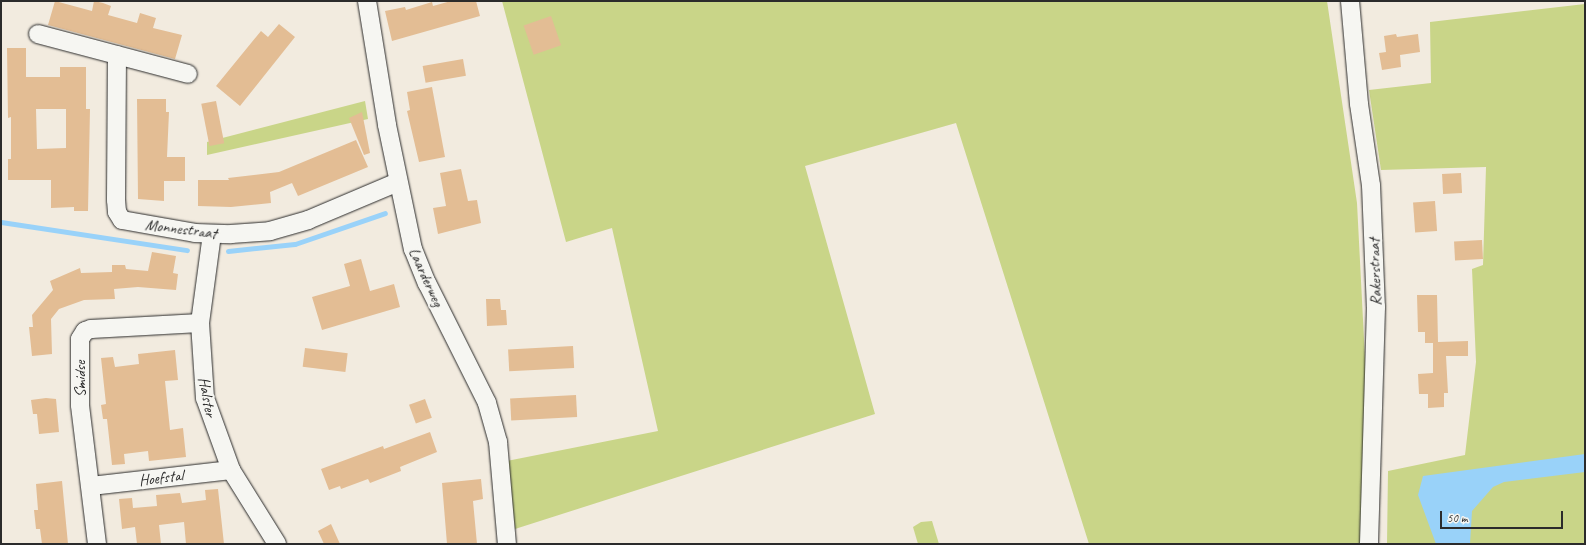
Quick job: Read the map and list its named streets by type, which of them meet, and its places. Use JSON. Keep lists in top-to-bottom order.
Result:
{
  "streets": {
    "street": [
      "Monnestraat",
      "Rakerstraat",
      "Laarderweg",
      "Smidse",
      "Halster",
      "Hoefstal"
    ]
  },
  "crossings": [
    ["Monnestraat", "Laarderweg"],
    ["Monnestraat", "Halster"],
    ["Smidse", "Halster"],
    ["Smidse", "Hoefstal"],
    ["Halster", "Hoefstal"]
  ],
  "scale_bar": "50 m"
}
